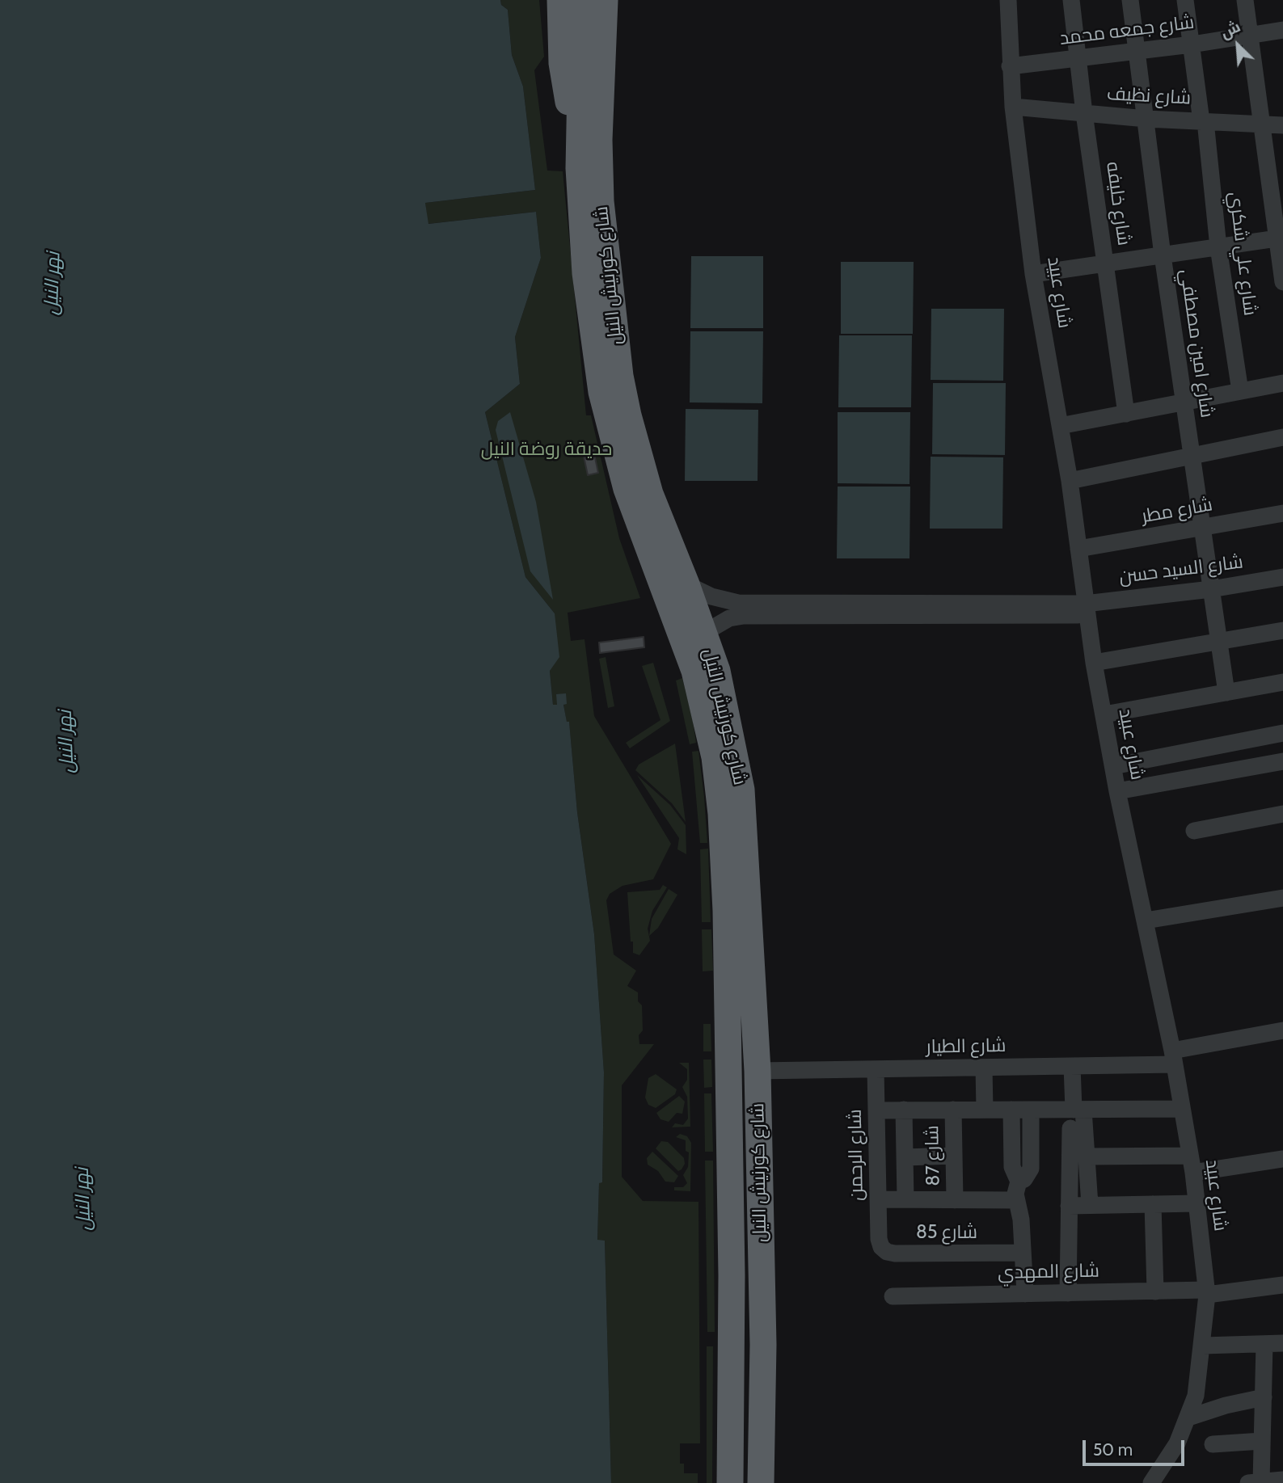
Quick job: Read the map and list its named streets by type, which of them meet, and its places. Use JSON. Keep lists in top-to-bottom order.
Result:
{
  "streets": {
    "highway": ["شارع كورنيش النيل"],
    "street": [
      "شارع جمعه محمد",
      "شارع نظيف",
      "شارع خليفه",
      "شارع علي شكري",
      "شارع عبيد",
      "شارع امين مصطفي",
      "شارع مطر",
      "شارع السيد حسن",
      "شارع الطيار",
      "شارع الرحمن",
      "شارع 87",
      "شارع 85",
      "شارع المهدي"
    ]
  },
  "crossings": [
    ["شارع جمعه محمد", "شارع خليفه"],
    ["شارع جمعه محمد", "شارع علي شكري"],
    ["شارع جمعه محمد", "شارع عبيد"],
    ["شارع جمعه محمد", "شارع امين مصطفي"],
    ["شارع نظيف", "شارع خليفه"],
    ["شارع نظيف", "شارع علي شكري"],
    ["شارع نظيف", "شارع عبيد"],
    ["شارع نظيف", "شارع امين مصطفي"],
    ["شارع كورنيش النيل", "شارع الطيار"],
    ["شارع عبيد", "شارع مطر"],
    ["شارع عبيد", "شارع السيد حسن"],
    ["شارع عبيد", "شارع الطيار"],
    ["شارع عبيد", "شارع المهدي"],
    ["شارع امين مصطفي", "شارع مطر"],
    ["شارع امين مصطفي", "شارع السيد حسن"],
    ["شارع الطيار", "شارع الرحمن"],
    ["شارع الرحمن", "شارع 85"]
  ],
  "water": ["نهر النيل"],
  "parks": ["حديقة روضة النيل"],
  "scale_bar": "50 m",
  "north": "top left"
}
